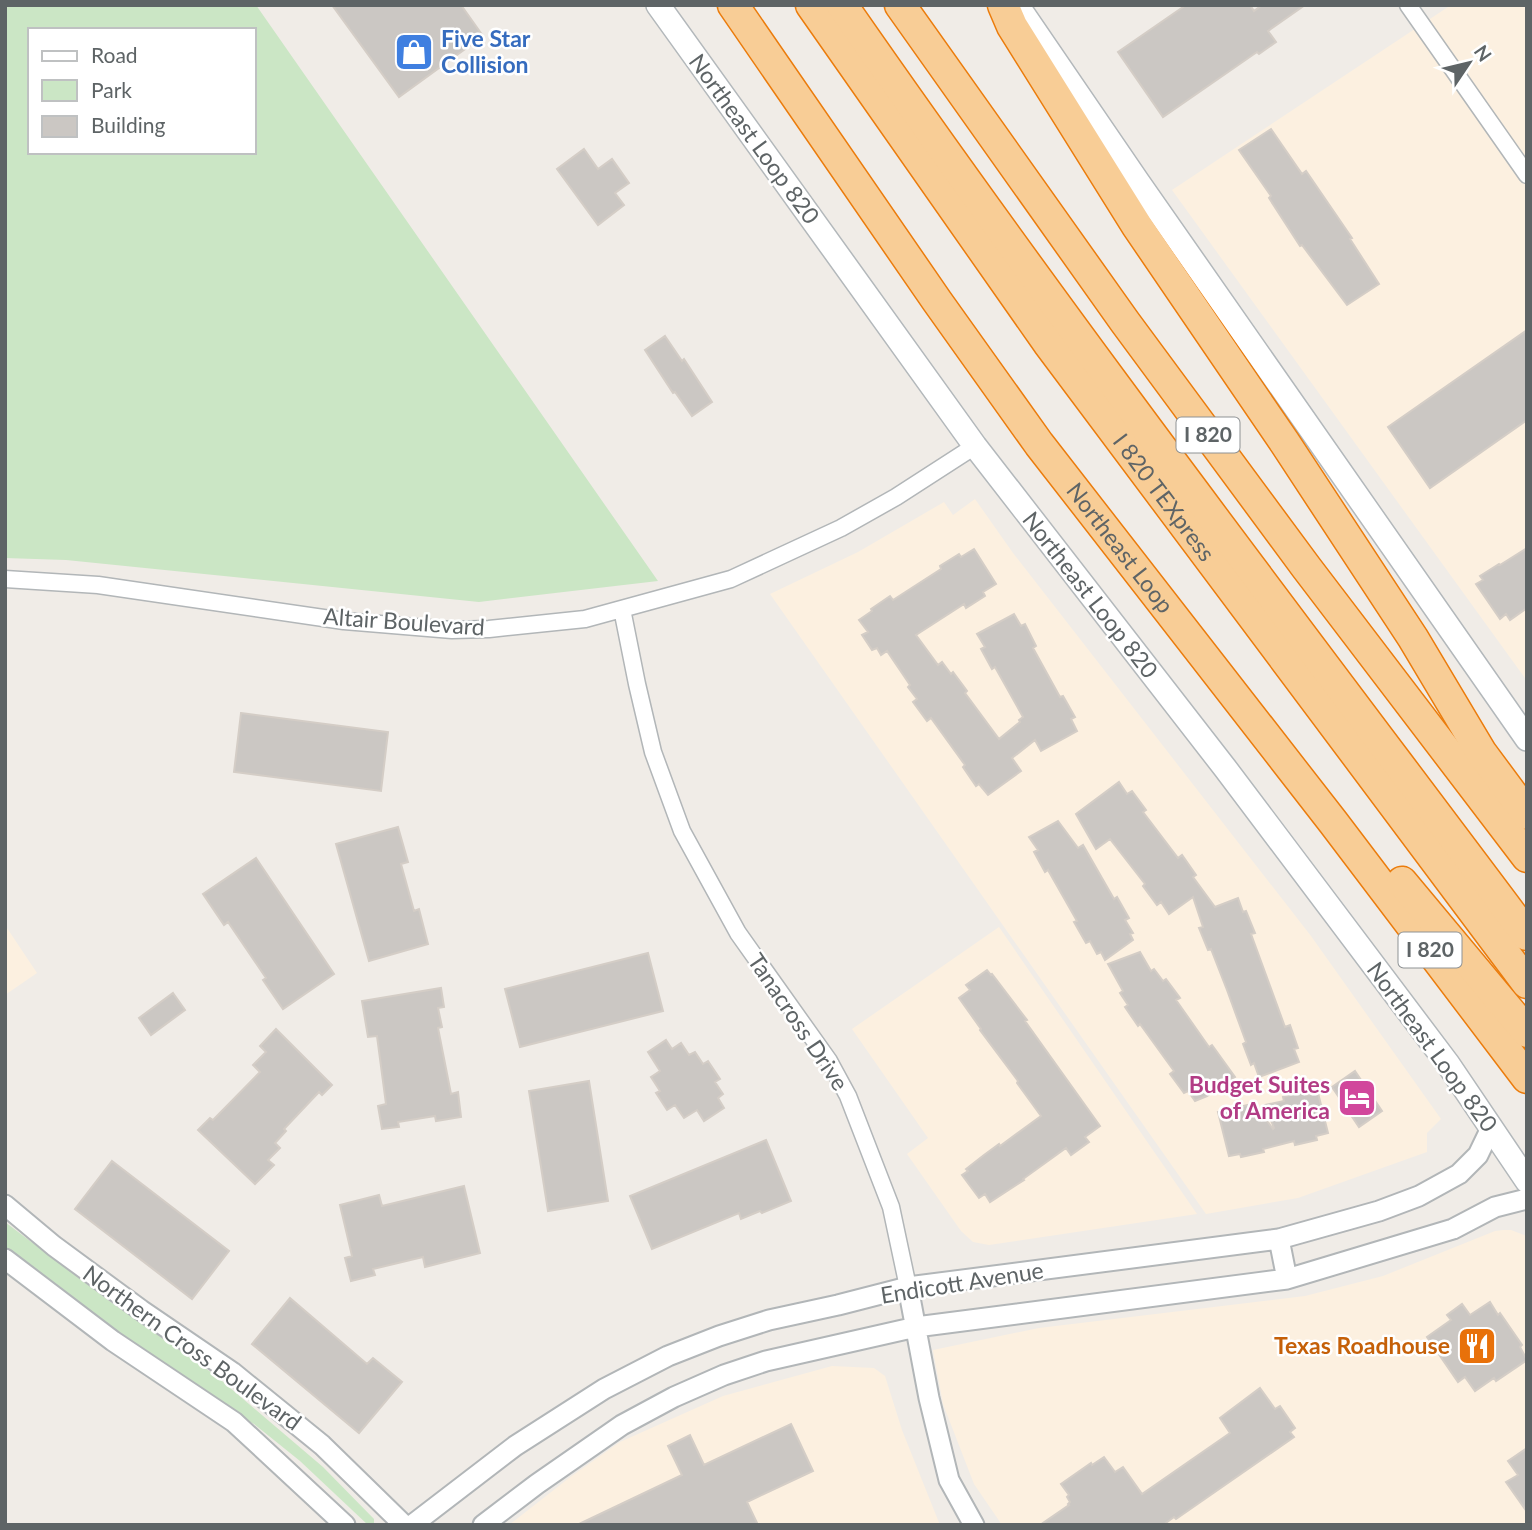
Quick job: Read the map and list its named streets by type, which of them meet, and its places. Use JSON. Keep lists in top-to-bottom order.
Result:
{
  "streets": {
    "highway": ["I 820", "I 820 TEXpress", "Northeast Loop"],
    "main road": ["Northeast Loop 820"],
    "street": [
      "Altair Boulevard",
      "Tanacross Drive",
      "Endicott Avenue",
      "Northern Cross Boulevard"
    ]
  },
  "crossings": [
    ["Northeast Loop 820", "Altair Boulevard"],
    ["Northeast Loop 820", "Endicott Avenue"],
    ["Altair Boulevard", "Tanacross Drive"],
    ["Tanacross Drive", "Endicott Avenue"]
  ],
  "places": {
    "shop": ["Five Star Collision"],
    "hotel": ["Budget Suites of America"],
    "restaurant": ["Texas Roadhouse"]
  },
  "legend": ["Road", "Park", "Building"],
  "north": "top right"
}
